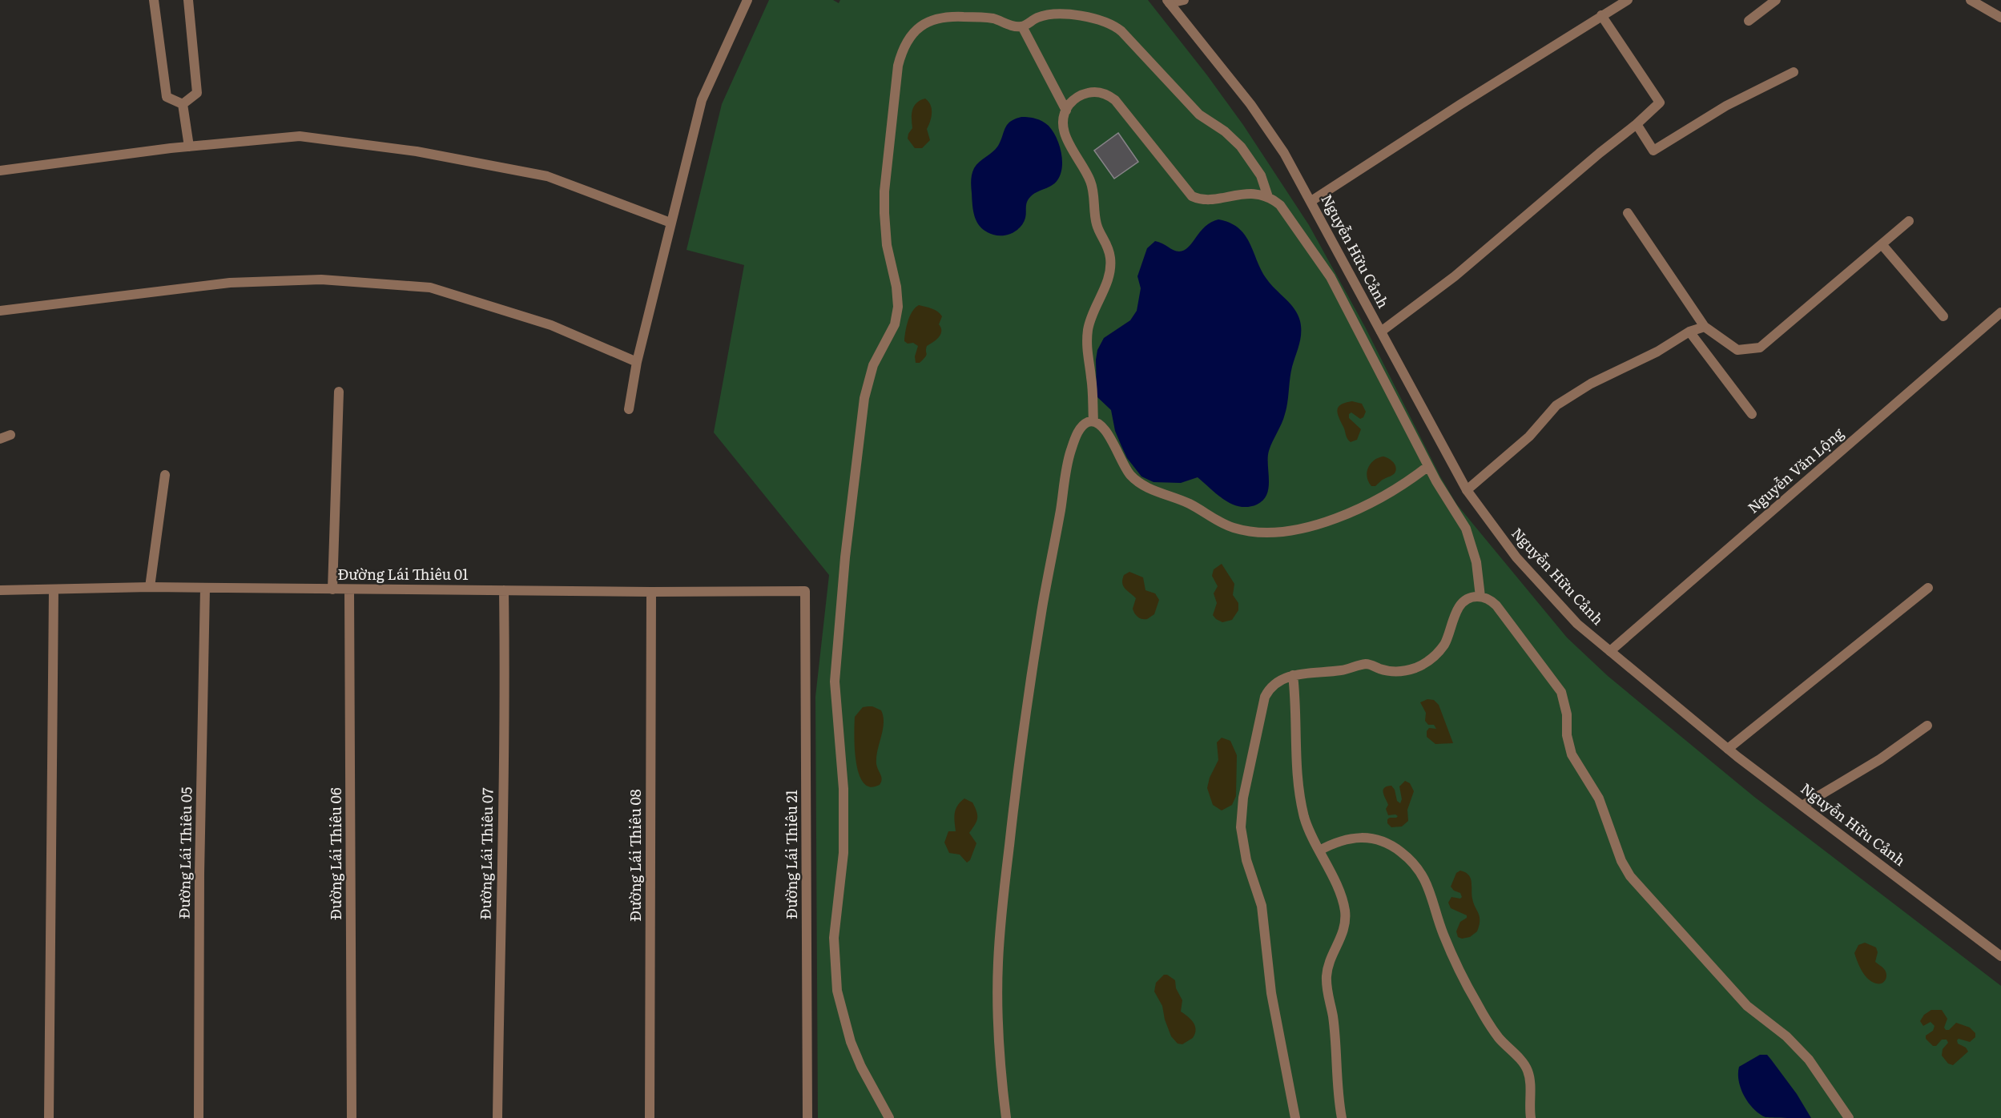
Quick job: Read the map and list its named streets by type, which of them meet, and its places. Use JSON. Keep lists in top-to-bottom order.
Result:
{
  "streets": {
    "street": [
      "Nguyễn Hữu Cảnh",
      "Nguyễn Văn Lộng",
      "Đường Lái Thiêu 01",
      "Đường Lái Thiêu 05",
      "Đường Lái Thiêu 06",
      "Đường Lái Thiêu 07",
      "Đường Lái Thiêu 21",
      "Đường Lái Thiêu 08"
    ]
  },
  "crossings": [
    ["Nguyễn Hữu Cảnh", "Nguyễn Văn Lộng"],
    ["Đường Lái Thiêu 01", "Đường Lái Thiêu 05"],
    ["Đường Lái Thiêu 01", "Đường Lái Thiêu 06"],
    ["Đường Lái Thiêu 01", "Đường Lái Thiêu 07"],
    ["Đường Lái Thiêu 01", "Đường Lái Thiêu 21"],
    ["Đường Lái Thiêu 01", "Đường Lái Thiêu 08"]
  ]
}
